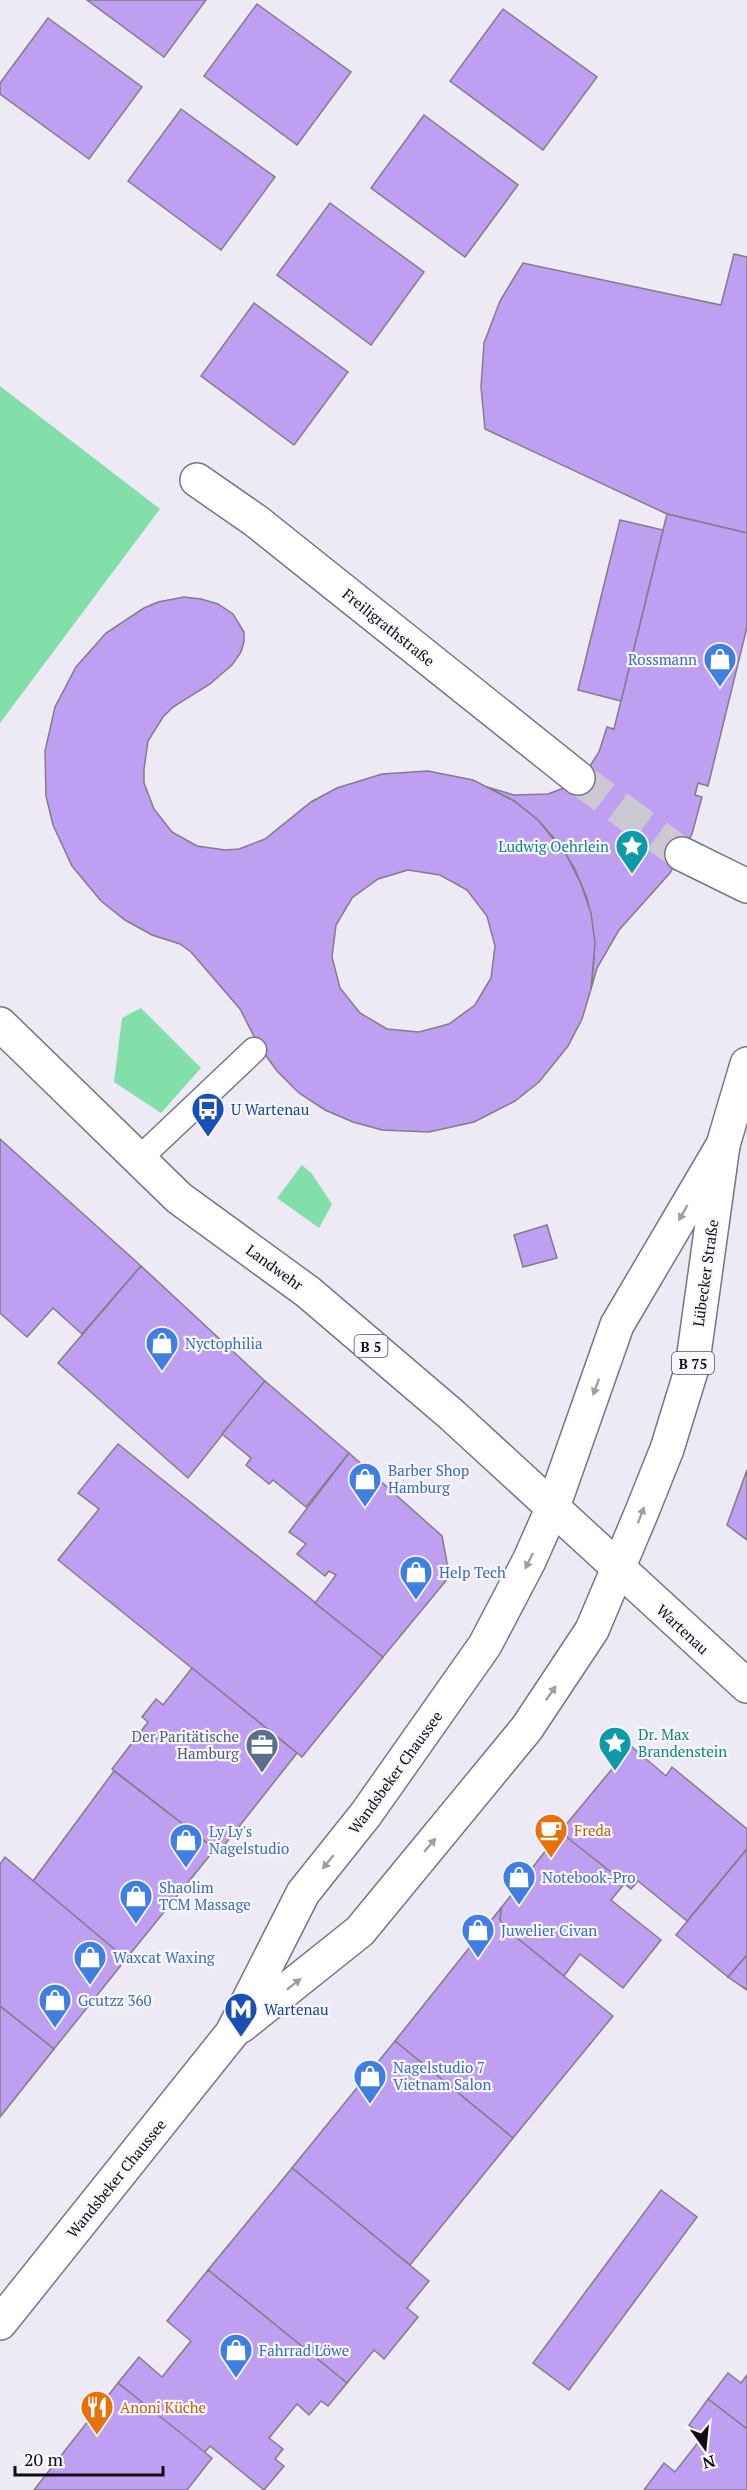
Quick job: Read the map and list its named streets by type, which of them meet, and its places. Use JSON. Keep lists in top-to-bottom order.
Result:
{
  "streets": {
    "main road": [
      "Freiligrathstraße",
      "Landwehr",
      "Lübecker Straße",
      "B 5",
      "B 75",
      "Wartenau",
      "Wandsbeker Chaussee"
    ]
  },
  "crossings": [
    ["Landwehr", "Lübecker Straße"],
    ["Landwehr", "B 5"],
    ["Landwehr", "Wandsbeker Chaussee"],
    ["Lübecker Straße", "B 5"],
    ["Lübecker Straße", "Wartenau"],
    ["Lübecker Straße", "Wandsbeker Chaussee"],
    ["B 5", "Wartenau"],
    ["B 5", "Wandsbeker Chaussee"],
    ["Wartenau", "Wandsbeker Chaussee"]
  ],
  "places": {
    "shop": [
      "Rossmann",
      "Nyctophilia",
      "Barber Shop Hamburg",
      "Help Tech",
      "Ly Ly's Nagelstudio",
      "Notebook-Pro",
      "Shaolim TCM Massage",
      "Juwelier Civan",
      "Waxcat Waxing",
      "Gcutzz 360",
      "Nagelstudio 7 Vietnam Salon",
      "Fahrrad Löwe"
    ],
    "place": ["Ludwig Oehrlein", "Dr. Max Brandenstein"],
    "bus stop": ["U Wartenau"],
    "office": ["Der Paritätische Hamburg"],
    "cafe": ["Freda"],
    "metro station": ["Wartenau"],
    "restaurant": ["Anoni Küche"]
  },
  "scale_bar": "20 m",
  "north": "bottom"
}
